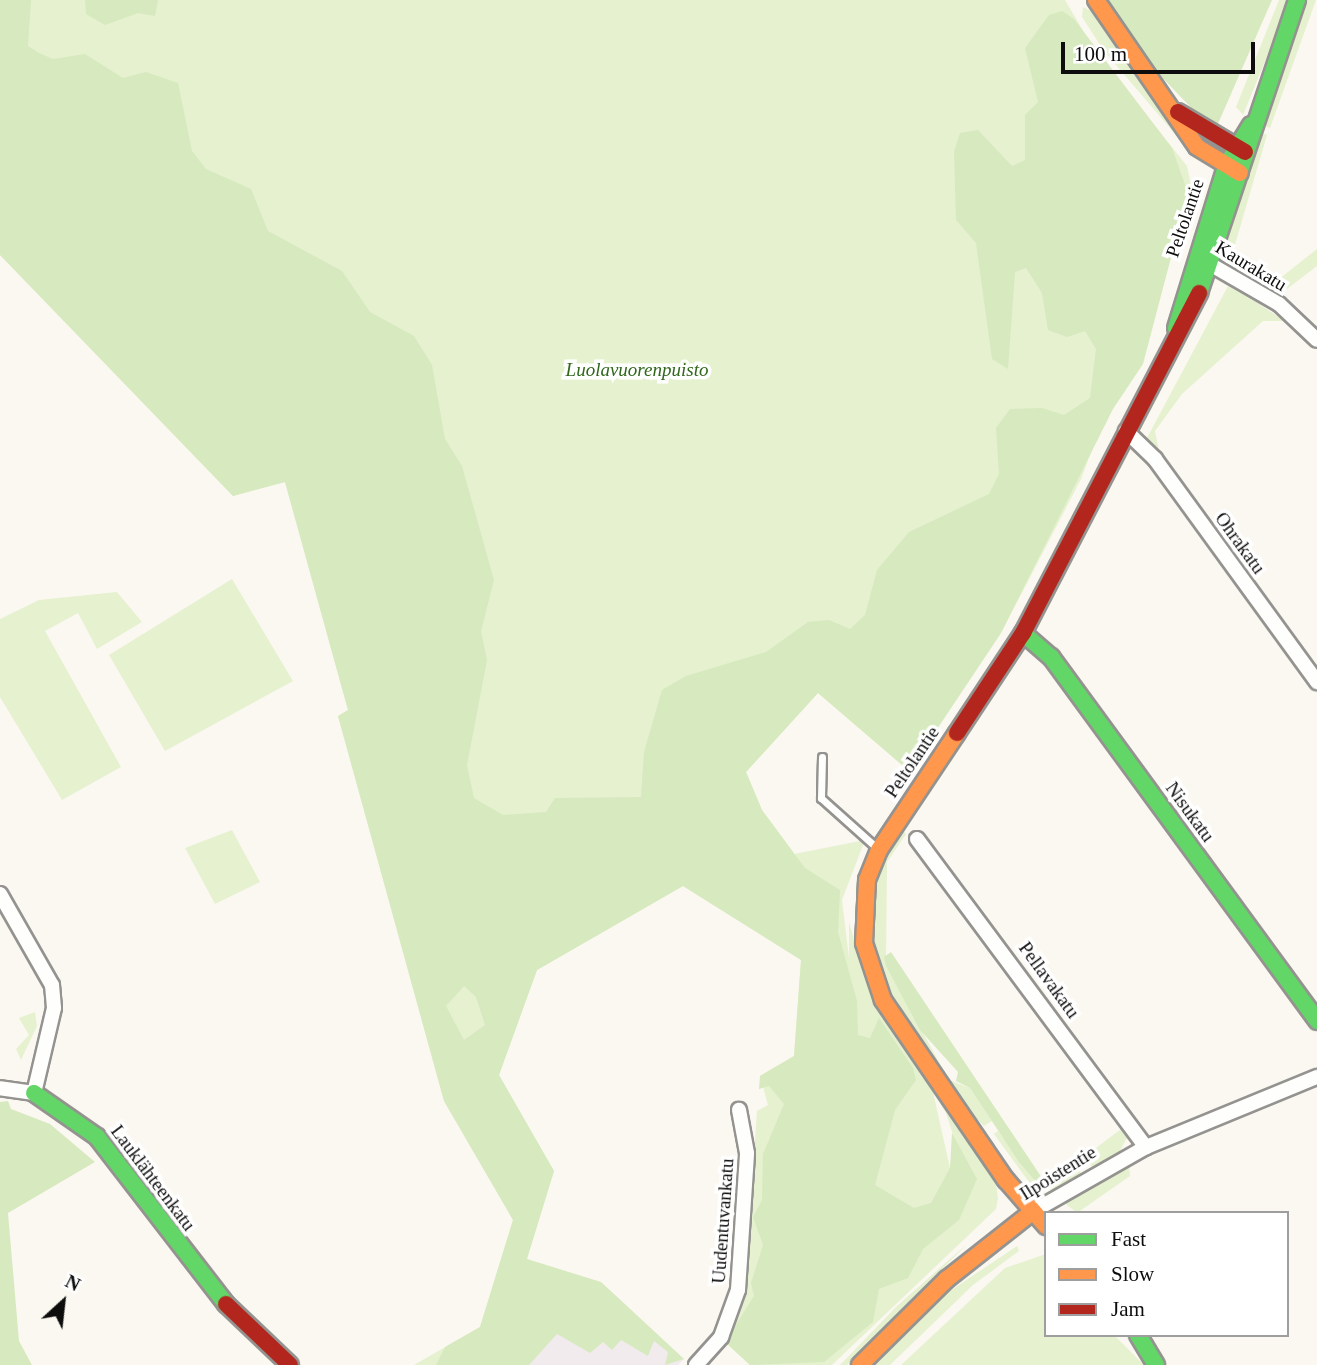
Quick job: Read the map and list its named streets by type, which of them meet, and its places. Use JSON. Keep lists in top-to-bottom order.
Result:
{
  "streets": {
    "street": [
      "Peltolantie",
      "Kaurakatu",
      "Ohrakatu",
      "Nisukatu",
      "Pellavakatu",
      "Ilpoistentie",
      "Lauklähteenkatu",
      "Uudentuvankatu"
    ]
  },
  "crossings": [
    ["Peltolantie", "Kaurakatu"],
    ["Peltolantie", "Ohrakatu"],
    ["Peltolantie", "Nisukatu"],
    ["Peltolantie", "Ilpoistentie"],
    ["Pellavakatu", "Ilpoistentie"]
  ],
  "parks": ["Luolavuorenpuisto"],
  "legend": ["Fast", "Slow", "Jam"],
  "scale_bar": "100 m",
  "north": "top right"
}
